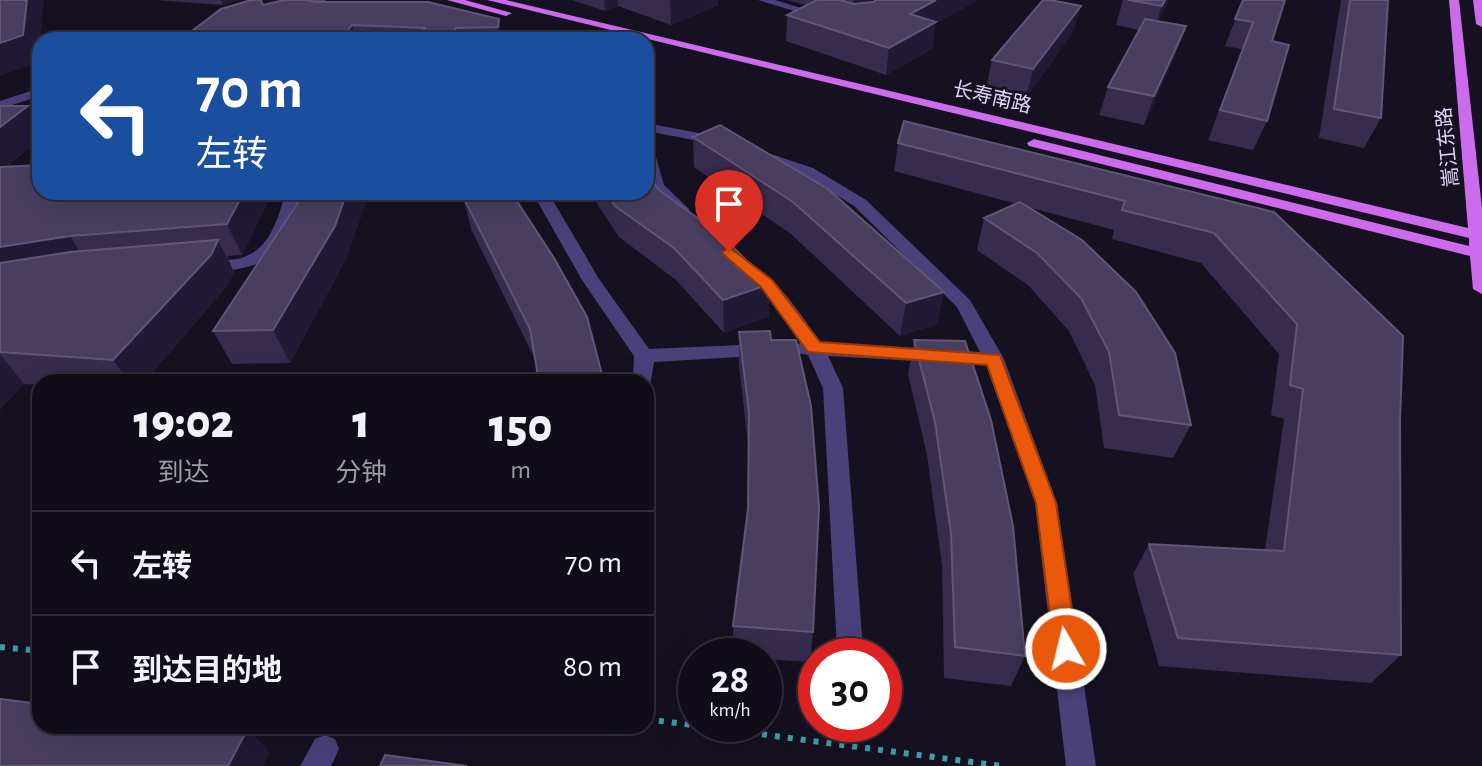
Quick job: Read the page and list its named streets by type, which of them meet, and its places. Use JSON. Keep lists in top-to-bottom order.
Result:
{
  "streets": {
    "main road": ["长寿南路", "嵩江东路"]
  },
  "crossings": [
    ["长寿南路", "嵩江东路"]
  ],
  "page": {
    "turn": ["70 m", "左转"],
    "eta": [
      "19:02",
      "到达",
      "1",
      "分钟",
      "150",
      "m"
    ],
    "list": [
      {
        "name": "左转",
        "value": "70 m"
      },
      {
        "name": "到达目的地",
        "value": "80 m"
      }
    ],
    "speed": "28 km/h",
    "limit": "30"
  }
}
